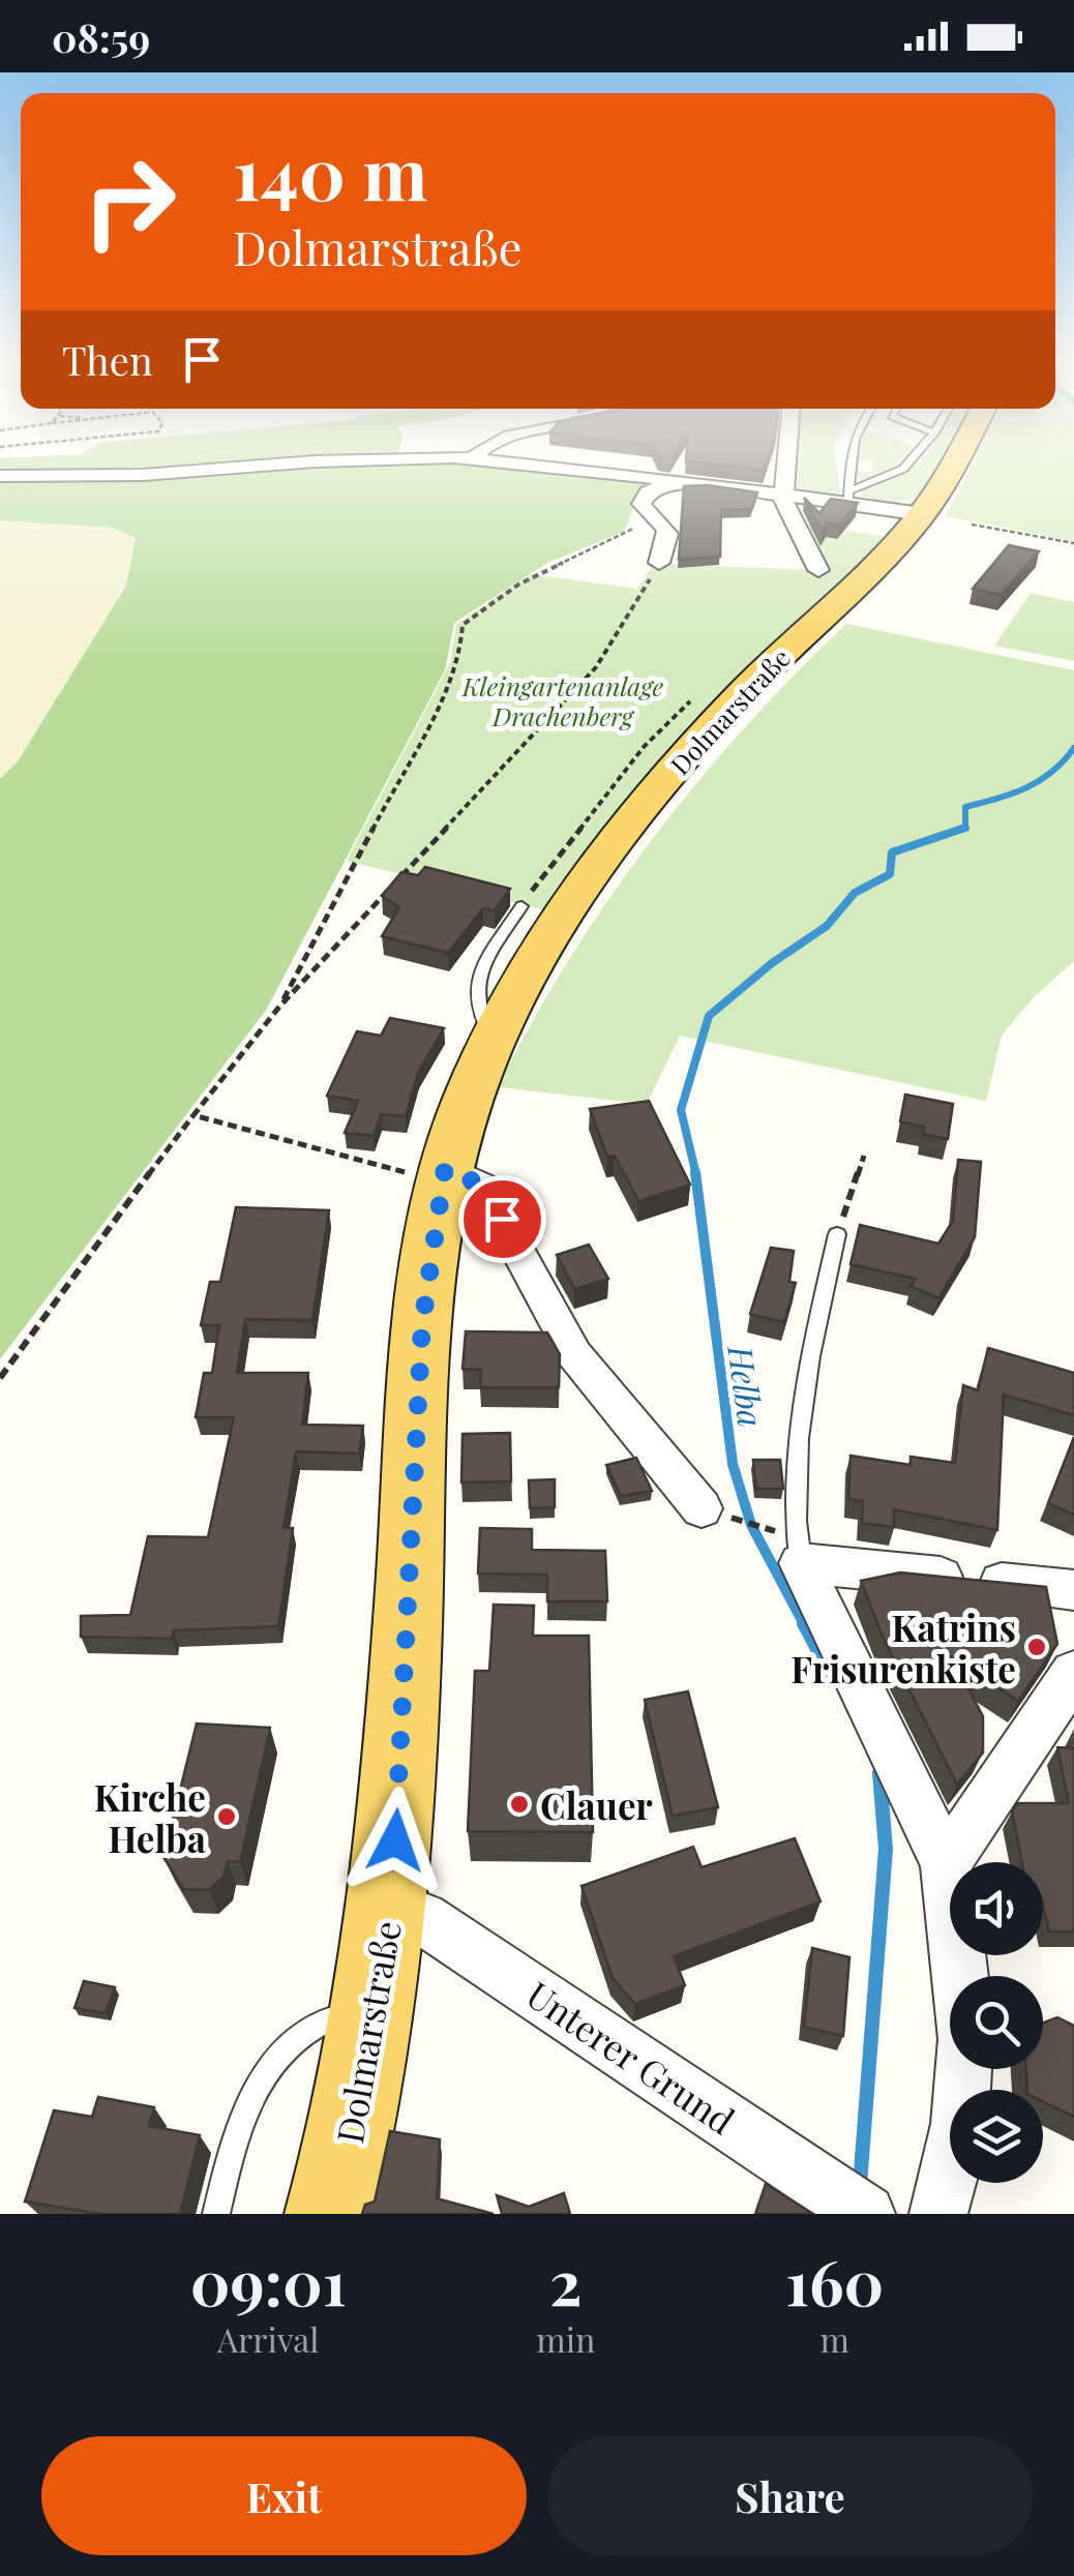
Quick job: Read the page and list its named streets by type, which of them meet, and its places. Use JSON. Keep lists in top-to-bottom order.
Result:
{
  "streets": {
    "main road": ["Dolmarstraße"],
    "street": ["Unterer Grund"]
  },
  "crossings": [
    ["Dolmarstraße", "Unterer Grund"]
  ],
  "water": ["Helba"],
  "parks": ["Kleingartenanlage Drachenberg"],
  "places": ["Katrins Frisurenkiste", "Clauer", "Kirche Helba"],
  "page": {
    "status": "08:59",
    "turn": ["140 m", "Dolmarstraße"],
    "then": "Then",
    "eta": [
      "09:01",
      "Arrival",
      "2",
      "min",
      "160",
      "m"
    ],
    "buttons": ["Exit", "Share"]
  }
}
